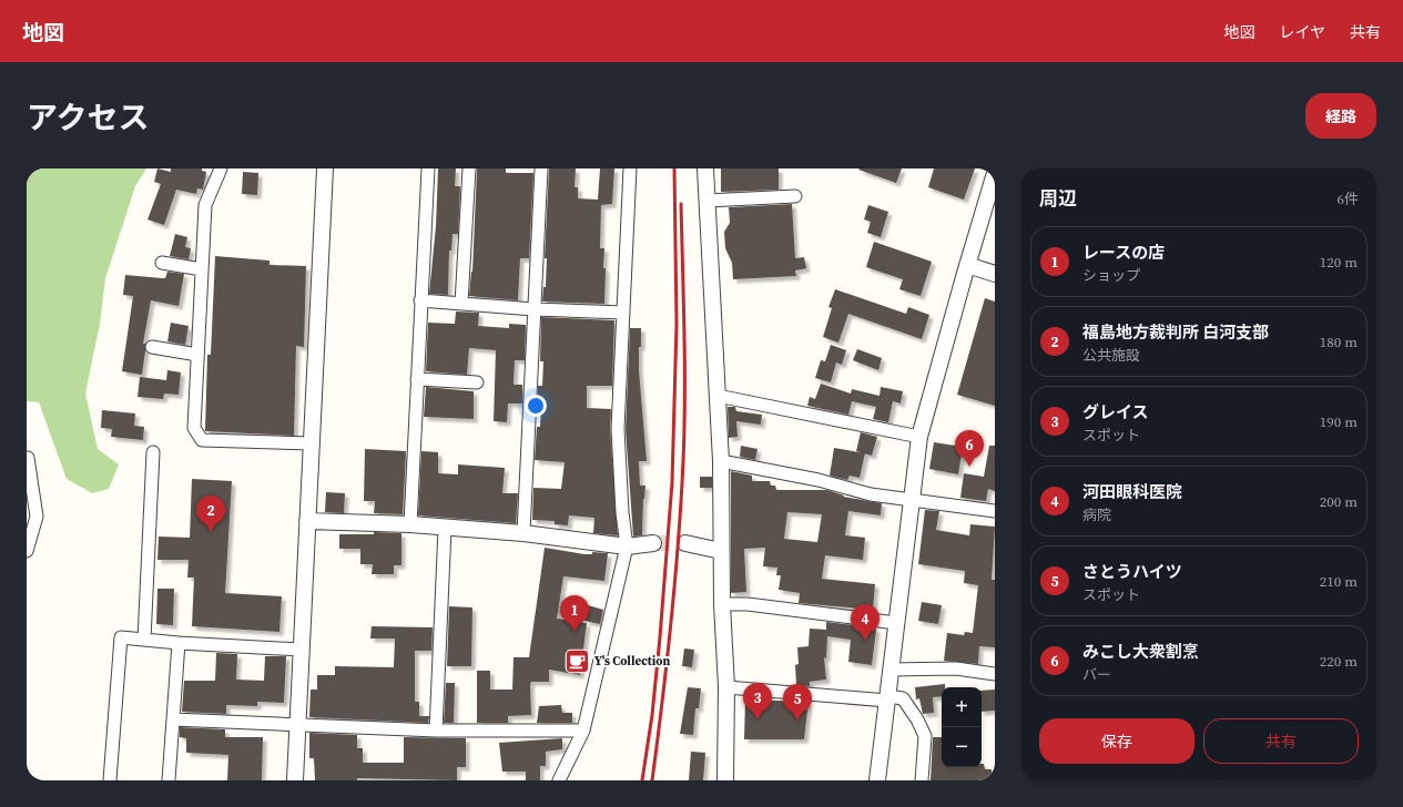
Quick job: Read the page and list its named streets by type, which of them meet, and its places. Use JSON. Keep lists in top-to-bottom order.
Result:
{
  "places": {
    "cafe": ["Y's Collection"]
  },
  "page": {
    "header": "地図",
    "nav": ["地図", "レイヤ", "共有"],
    "title": "アクセス",
    "buttons": [
      "経路",
      ["保存", "共有"]
    ],
    "heading": ["周辺", "6件"],
    "list": [
      {
        "mark": "1",
        "name": "レースの店",
        "note": "ショップ",
        "value": "120 m"
      },
      {
        "mark": "2",
        "name": "福島地方裁判所 白河支部",
        "note": "公共施設",
        "value": "180 m"
      },
      {
        "mark": "3",
        "name": "グレイス",
        "note": "スポット",
        "value": "190 m"
      },
      {
        "mark": "4",
        "name": "河田眼科医院",
        "note": "病院",
        "value": "200 m"
      },
      {
        "mark": "5",
        "name": "さとうハイツ",
        "note": "スポット",
        "value": "210 m"
      },
      {
        "mark": "6",
        "name": "みこし大衆割烹",
        "note": "バー",
        "value": "220 m"
      }
    ],
    "pins": [
      "6",
      "2",
      "1",
      "4",
      "3",
      "5"
    ],
    "map_buttons": ["+", "−"]
  }
}
